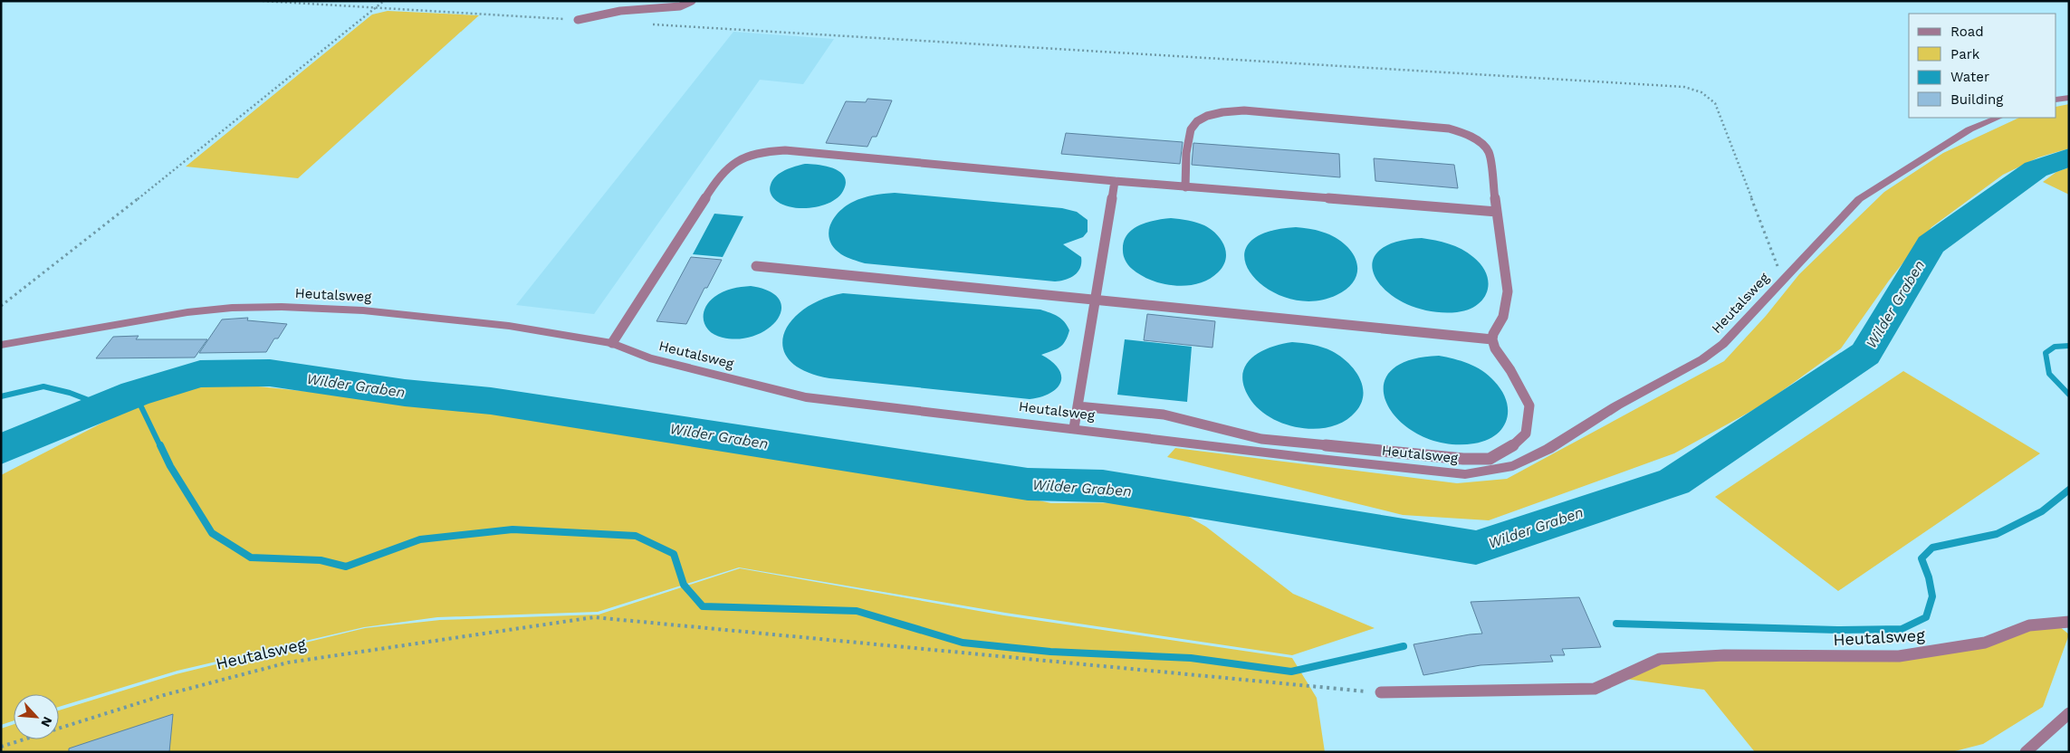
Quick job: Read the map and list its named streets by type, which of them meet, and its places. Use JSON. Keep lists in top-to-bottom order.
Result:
{
  "streets": {
    "street": ["Heutalsweg"]
  },
  "water": ["Wilder Graben"],
  "legend": [
    "Road",
    "Park",
    "Water",
    "Building"
  ],
  "north": "bottom right"
}
